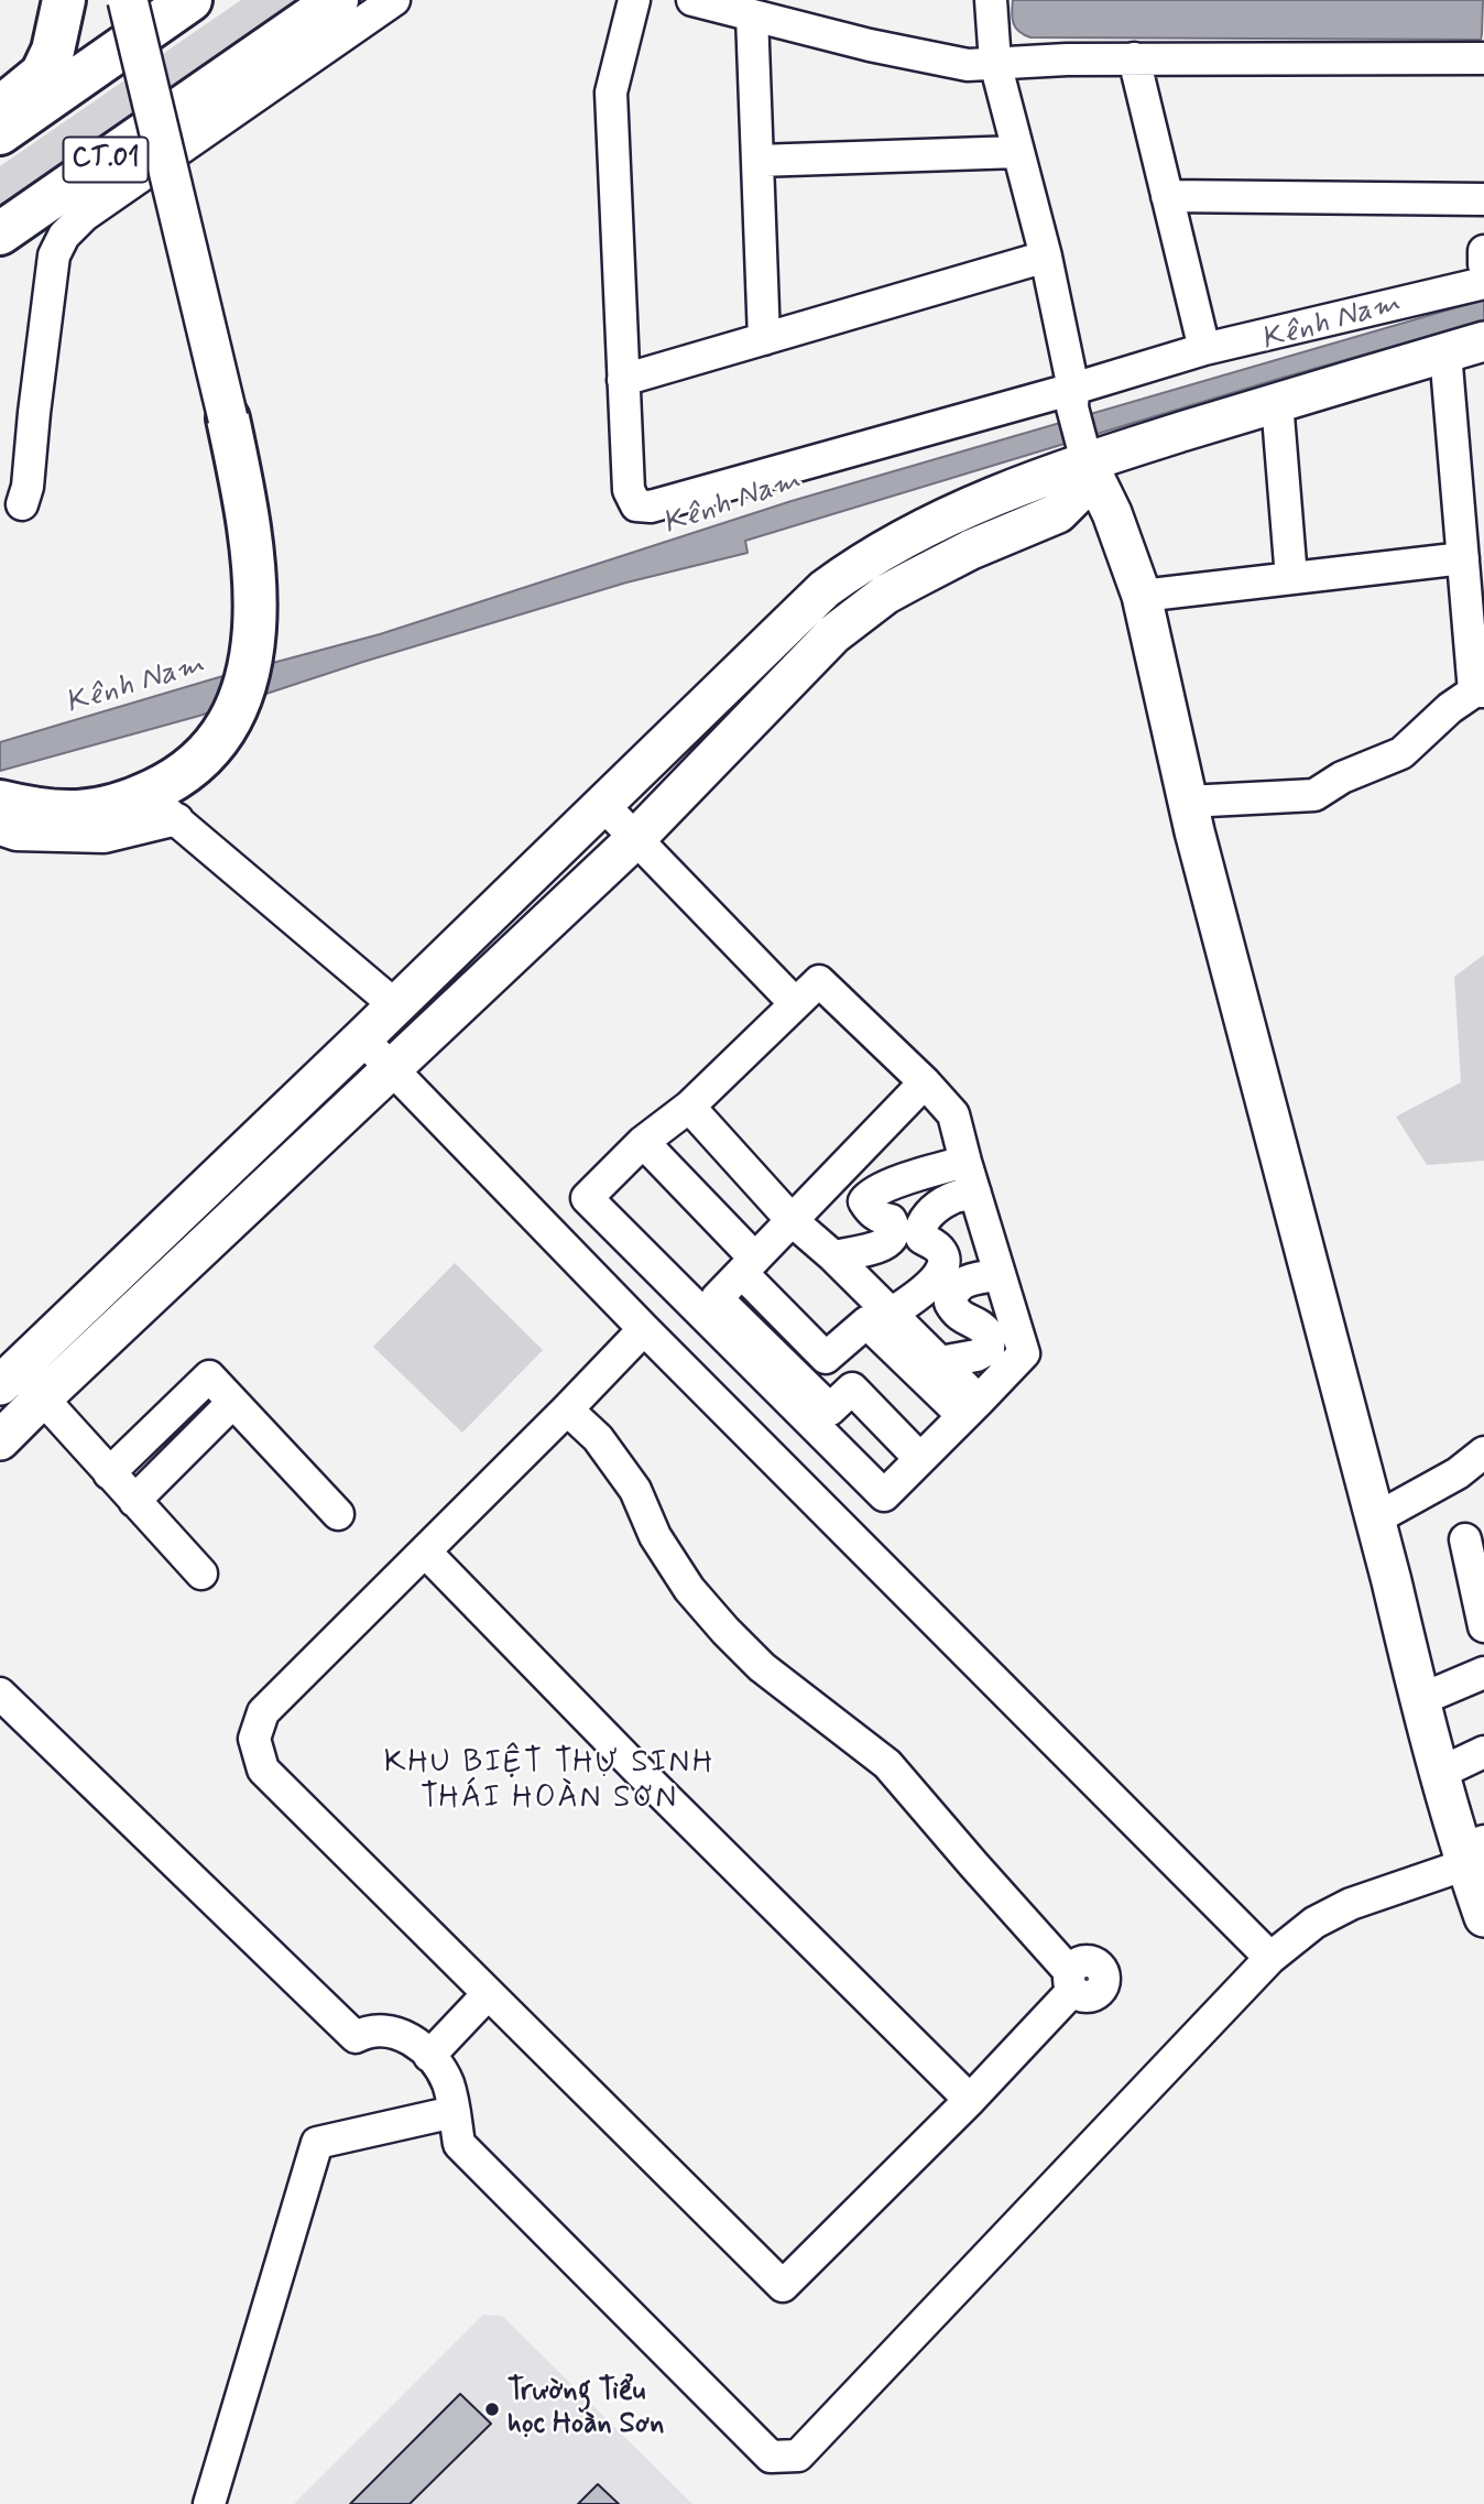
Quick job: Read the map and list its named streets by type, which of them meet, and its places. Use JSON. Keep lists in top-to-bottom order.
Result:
{
  "streets": {
    "highway": ["CT.01"]
  },
  "districts": ["KHU BIỆT THỰ SINH THÁI HOÀN SƠN"],
  "water": ["Kênh Nam"],
  "places": ["Trường Tiểu học Hoàn Sơn"]
}
